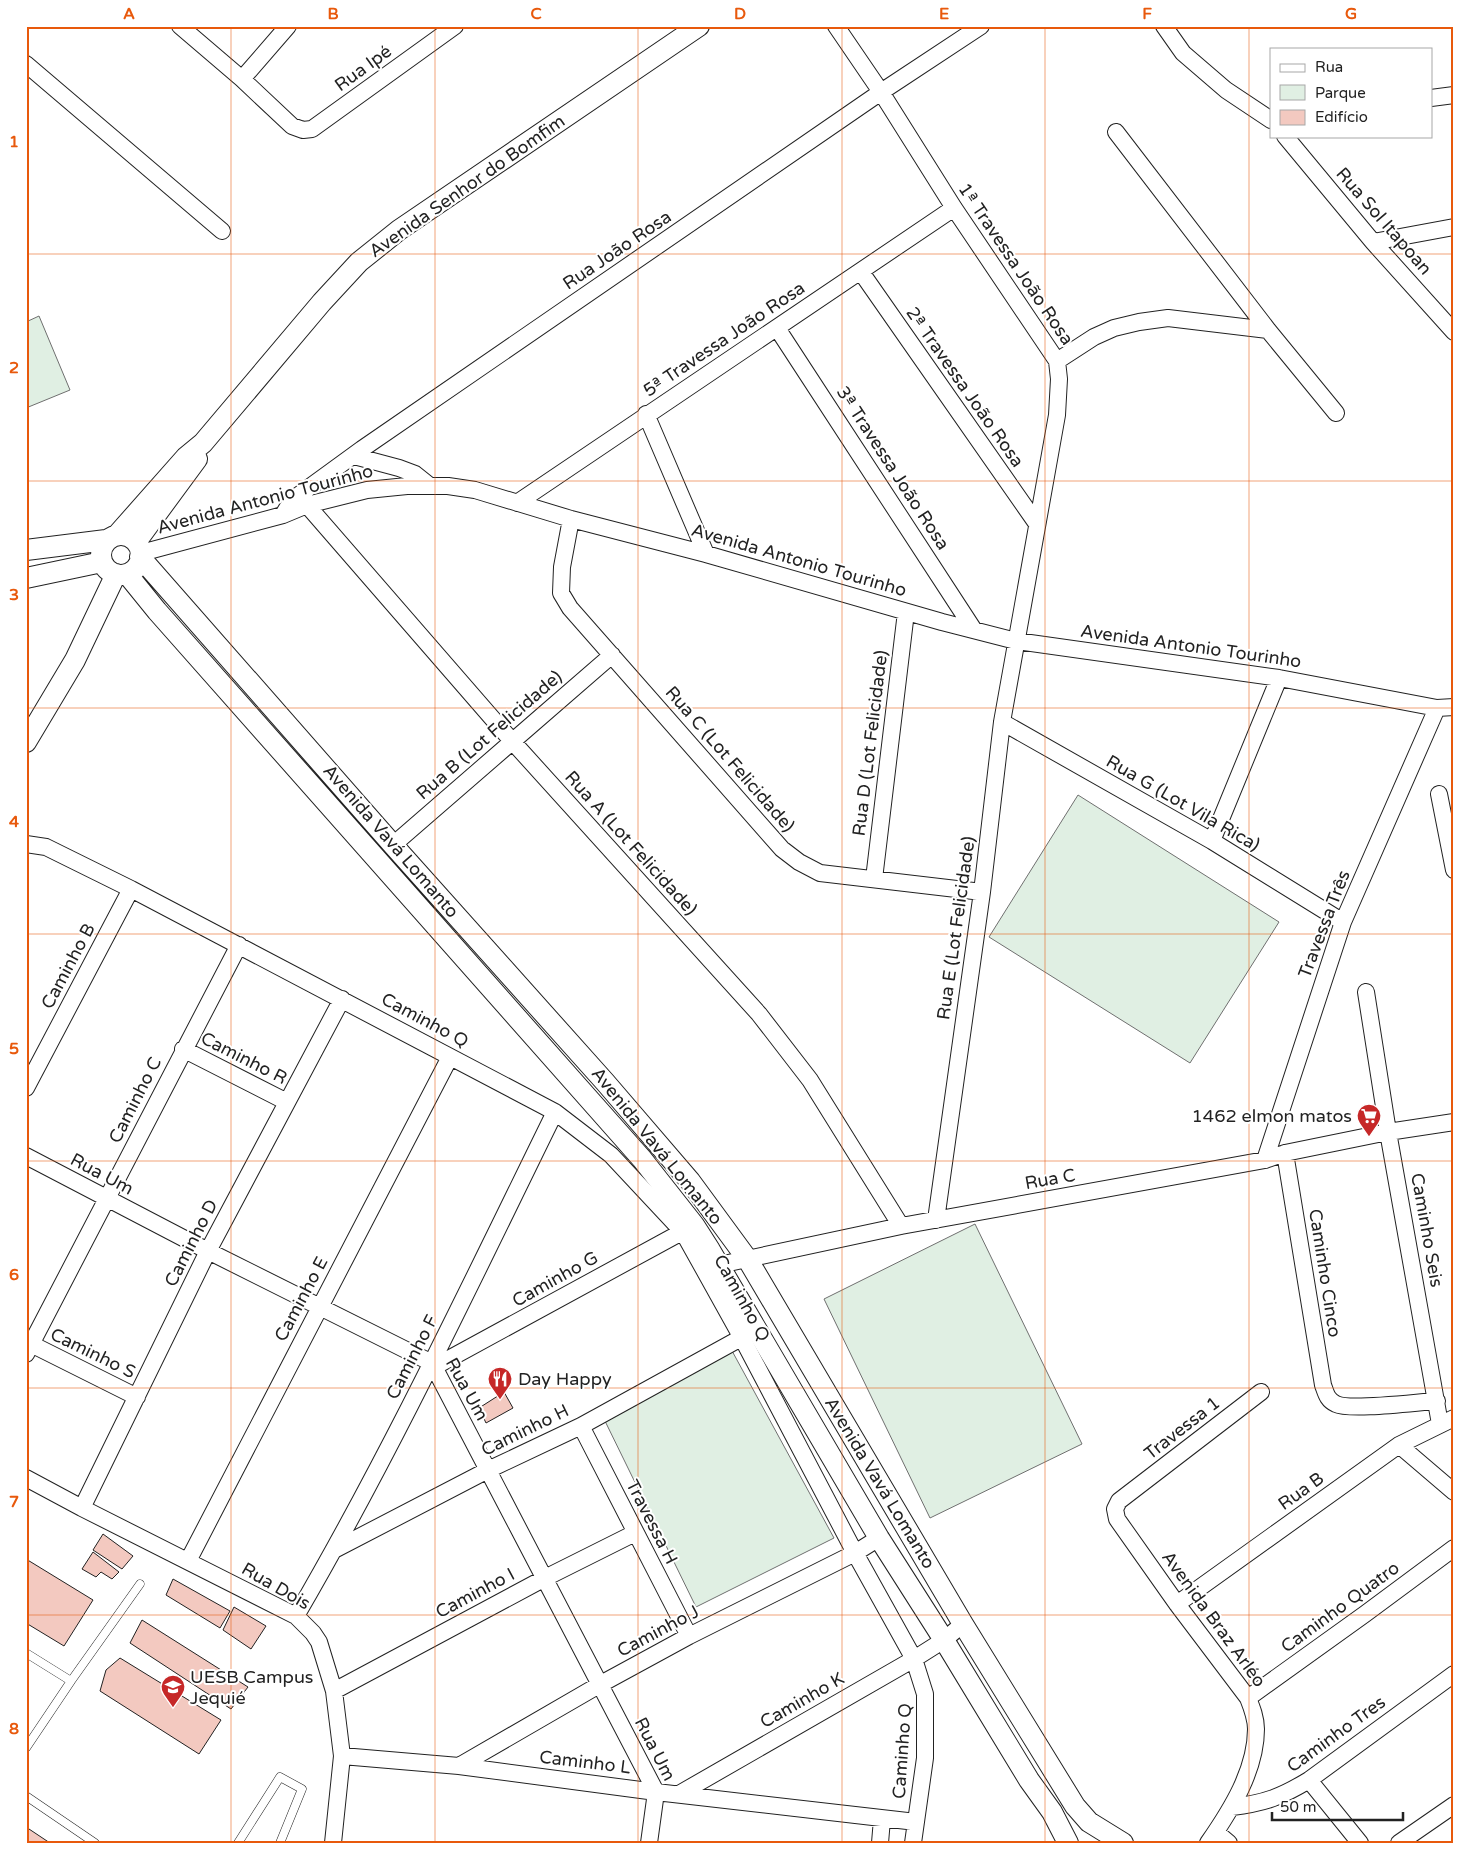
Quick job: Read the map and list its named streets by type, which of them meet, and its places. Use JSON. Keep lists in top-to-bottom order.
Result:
{
  "streets": {
    "street": [
      "Rua Ipé",
      "Avenida Senhor do Bomfim",
      "Rua Sol Itapoan",
      "Rua João Rosa",
      "1ª Travessa João Rosa",
      "5ª Travessa João Rosa",
      "2ª Travessa João Rosa",
      "3ª Travessa João Rosa",
      "Avenida Antonio Tourinho",
      "Rua B (Lot Felicidade)",
      "Rua D (Lot Felicidade)",
      "Rua C (Lot Felicidade)",
      "Rua G (Lot Vila Rica)",
      "Avenida Vavá Lomanto",
      "Rua A (Lot Felicidade)",
      "Travessa Três",
      "Rua E (Lot Felicidade)",
      "Caminho B",
      "Caminho Q",
      "Caminho R",
      "Caminho C",
      "Rua Um",
      "Rua C",
      "Caminho Seis",
      "Caminho D",
      "Caminho Cinco",
      "Caminho G",
      "Caminho E",
      "Caminho S",
      "Caminho F",
      "Travessa 1",
      "Caminho H",
      "Rua B",
      "Travessa H",
      "Rua Dois",
      "Caminho I",
      "Caminho Quatro",
      "Avenida Braz Arléo",
      "Caminho J",
      "Caminho K",
      "Caminho Tres",
      "Caminho L"
    ]
  },
  "crossings": [
    ["Avenida Senhor do Bomfim", "Avenida Antonio Tourinho"],
    ["Avenida Senhor do Bomfim", "Avenida Vavá Lomanto"],
    ["Rua João Rosa", "1ª Travessa João Rosa"],
    ["Rua João Rosa", "Avenida Antonio Tourinho"],
    ["1ª Travessa João Rosa", "5ª Travessa João Rosa"],
    ["1ª Travessa João Rosa", "2ª Travessa João Rosa"],
    ["1ª Travessa João Rosa", "Avenida Antonio Tourinho"],
    ["1ª Travessa João Rosa", "Rua E (Lot Felicidade)"],
    ["5ª Travessa João Rosa", "2ª Travessa João Rosa"],
    ["5ª Travessa João Rosa", "3ª Travessa João Rosa"],
    ["5ª Travessa João Rosa", "Avenida Antonio Tourinho"],
    ["3ª Travessa João Rosa", "Avenida Antonio Tourinho"],
    ["Avenida Antonio Tourinho", "Rua D (Lot Felicidade)"],
    ["Avenida Antonio Tourinho", "Rua C (Lot Felicidade)"],
    ["Avenida Antonio Tourinho", "Avenida Vavá Lomanto"],
    ["Avenida Antonio Tourinho", "Rua A (Lot Felicidade)"],
    ["Avenida Antonio Tourinho", "Travessa Três"],
    ["Avenida Antonio Tourinho", "Rua E (Lot Felicidade)"],
    ["Rua B (Lot Felicidade)", "Rua C (Lot Felicidade)"],
    ["Rua B (Lot Felicidade)", "Avenida Vavá Lomanto"],
    ["Rua B (Lot Felicidade)", "Rua A (Lot Felicidade)"],
    ["Rua D (Lot Felicidade)", "Rua C (Lot Felicidade)"],
    ["Rua C (Lot Felicidade)", "Rua E (Lot Felicidade)"],
    ["Rua G (Lot Vila Rica)", "Travessa Três"],
    ["Rua G (Lot Vila Rica)", "Rua E (Lot Felicidade)"],
    ["Avenida Vavá Lomanto", "Caminho Q"],
    ["Avenida Vavá Lomanto", "Rua C"],
    ["Avenida Vavá Lomanto", "Caminho G"],
    ["Avenida Vavá Lomanto", "Caminho H"],
    ["Avenida Vavá Lomanto", "Caminho J"],
    ["Avenida Vavá Lomanto", "Caminho K"],
    ["Rua A (Lot Felicidade)", "Rua C"],
    ["Travessa Três", "Rua C"],
    ["Rua E (Lot Felicidade)", "Rua C"],
    ["Caminho B", "Caminho Q"],
    ["Caminho Q", "Caminho C"],
    ["Caminho Q", "Caminho D"],
    ["Caminho Q", "Caminho G"],
    ["Caminho Q", "Caminho E"],
    ["Caminho Q", "Caminho F"],
    ["Caminho Q", "Caminho H"],
    ["Caminho Q", "Caminho J"],
    ["Caminho Q", "Caminho K"],
    ["Caminho Q", "Caminho L"],
    ["Caminho R", "Caminho C"],
    ["Caminho R", "Caminho D"],
    ["Caminho C", "Rua Um"],
    ["Caminho C", "Caminho S"],
    ["Rua Um", "Caminho D"],
    ["Rua Um", "Caminho G"],
    ["Rua Um", "Caminho E"],
    ["Rua Um", "Caminho F"],
    ["Rua Um", "Caminho H"],
    ["Rua Um", "Caminho I"],
    ["Rua Um", "Caminho J"],
    ["Rua Um", "Caminho L"],
    ["Rua C", "Caminho Seis"],
    ["Rua C", "Caminho Cinco"],
    ["Caminho Seis", "Caminho Cinco"],
    ["Caminho Seis", "Rua B"],
    ["Caminho D", "Caminho S"],
    ["Caminho D", "Rua Dois"],
    ["Caminho G", "Caminho F"],
    ["Caminho E", "Rua Dois"],
    ["Caminho F", "Caminho H"],
    ["Caminho F", "Rua Dois"],
    ["Travessa 1", "Avenida Braz Arléo"],
    ["Caminho H", "Travessa H"],
    ["Rua B", "Avenida Braz Arléo"],
    ["Travessa H", "Caminho I"],
    ["Travessa H", "Caminho J"],
    ["Rua Dois", "Caminho I"],
    ["Rua Dois", "Caminho L"],
    ["Caminho Quatro", "Avenida Braz Arléo"],
    ["Avenida Braz Arléo", "Caminho Tres"],
    ["Caminho J", "Caminho L"],
    ["Caminho K", "Caminho L"]
  ],
  "places": {
    "supermarket": ["1462 elmon matos"],
    "restaurant": ["Day Happy"],
    "school or university": ["UESB Campus Jequié"]
  },
  "legend": ["Rua", "Parque", "Edifício"],
  "scale_bar": "50 m",
  "grid": {
    "columns": [
      "A",
      "B",
      "C",
      "D",
      "E",
      "F",
      "G"
    ],
    "rows": [
      "1",
      "2",
      "3",
      "4",
      "5",
      "6",
      "7",
      "8"
    ]
  }
}
